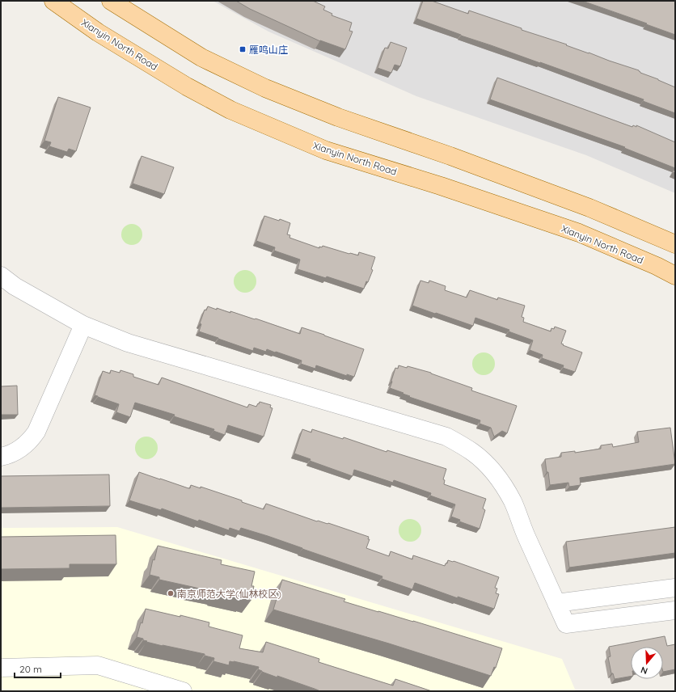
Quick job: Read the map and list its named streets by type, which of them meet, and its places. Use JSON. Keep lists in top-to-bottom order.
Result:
{
  "streets": {
    "main road": ["Xianyin North Road"]
  },
  "places": {
    "transit": ["雁鸣山庄"],
    "other": ["南京师范大学(仙林校区)"]
  },
  "scale_bar": "20 m",
  "north": "bottom"
}
